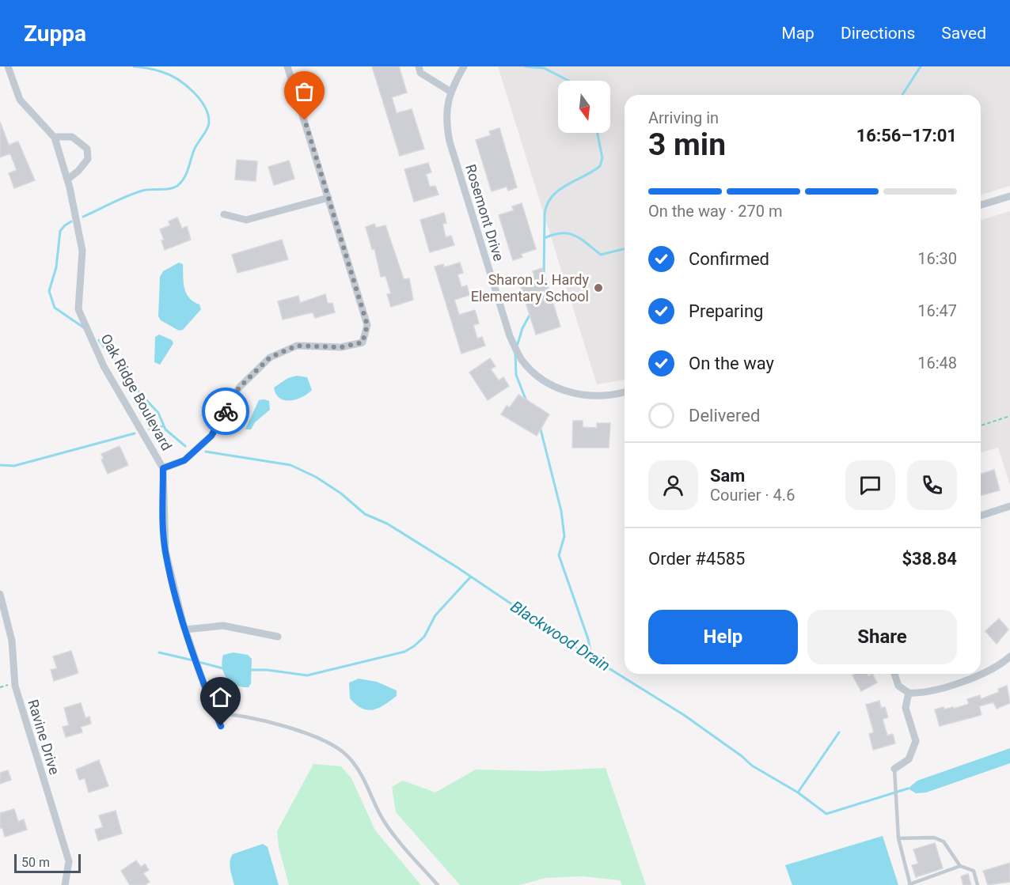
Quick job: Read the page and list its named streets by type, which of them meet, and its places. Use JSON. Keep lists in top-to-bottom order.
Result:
{
  "streets": {
    "street": ["Rosemont Drive", "Oak Ridge Boulevard", "Ravine Drive"]
  },
  "water": ["Blackwood Drain"],
  "places": ["Sharon J. Hardy Elementary School"],
  "scale_bar": "50 m",
  "north": "bottom",
  "page": {
    "header": "Zuppa",
    "nav": ["Map", "Directions", "Saved"],
    "heading": ["3 min", "Arriving in", "16:56–17:01"],
    "panel": [
      "Sam",
      "Courier · 4.6",
      "Order #4585",
      "$38.84"
    ],
    "bar": "On the way · 270 m",
    "list": [
      ["Confirmed", "16:30"],
      ["Preparing", "16:47"],
      ["On the way", "16:48"],
      "Delivered"
    ],
    "buttons": ["Help", "Share"],
    "scale": "50 m"
  }
}
